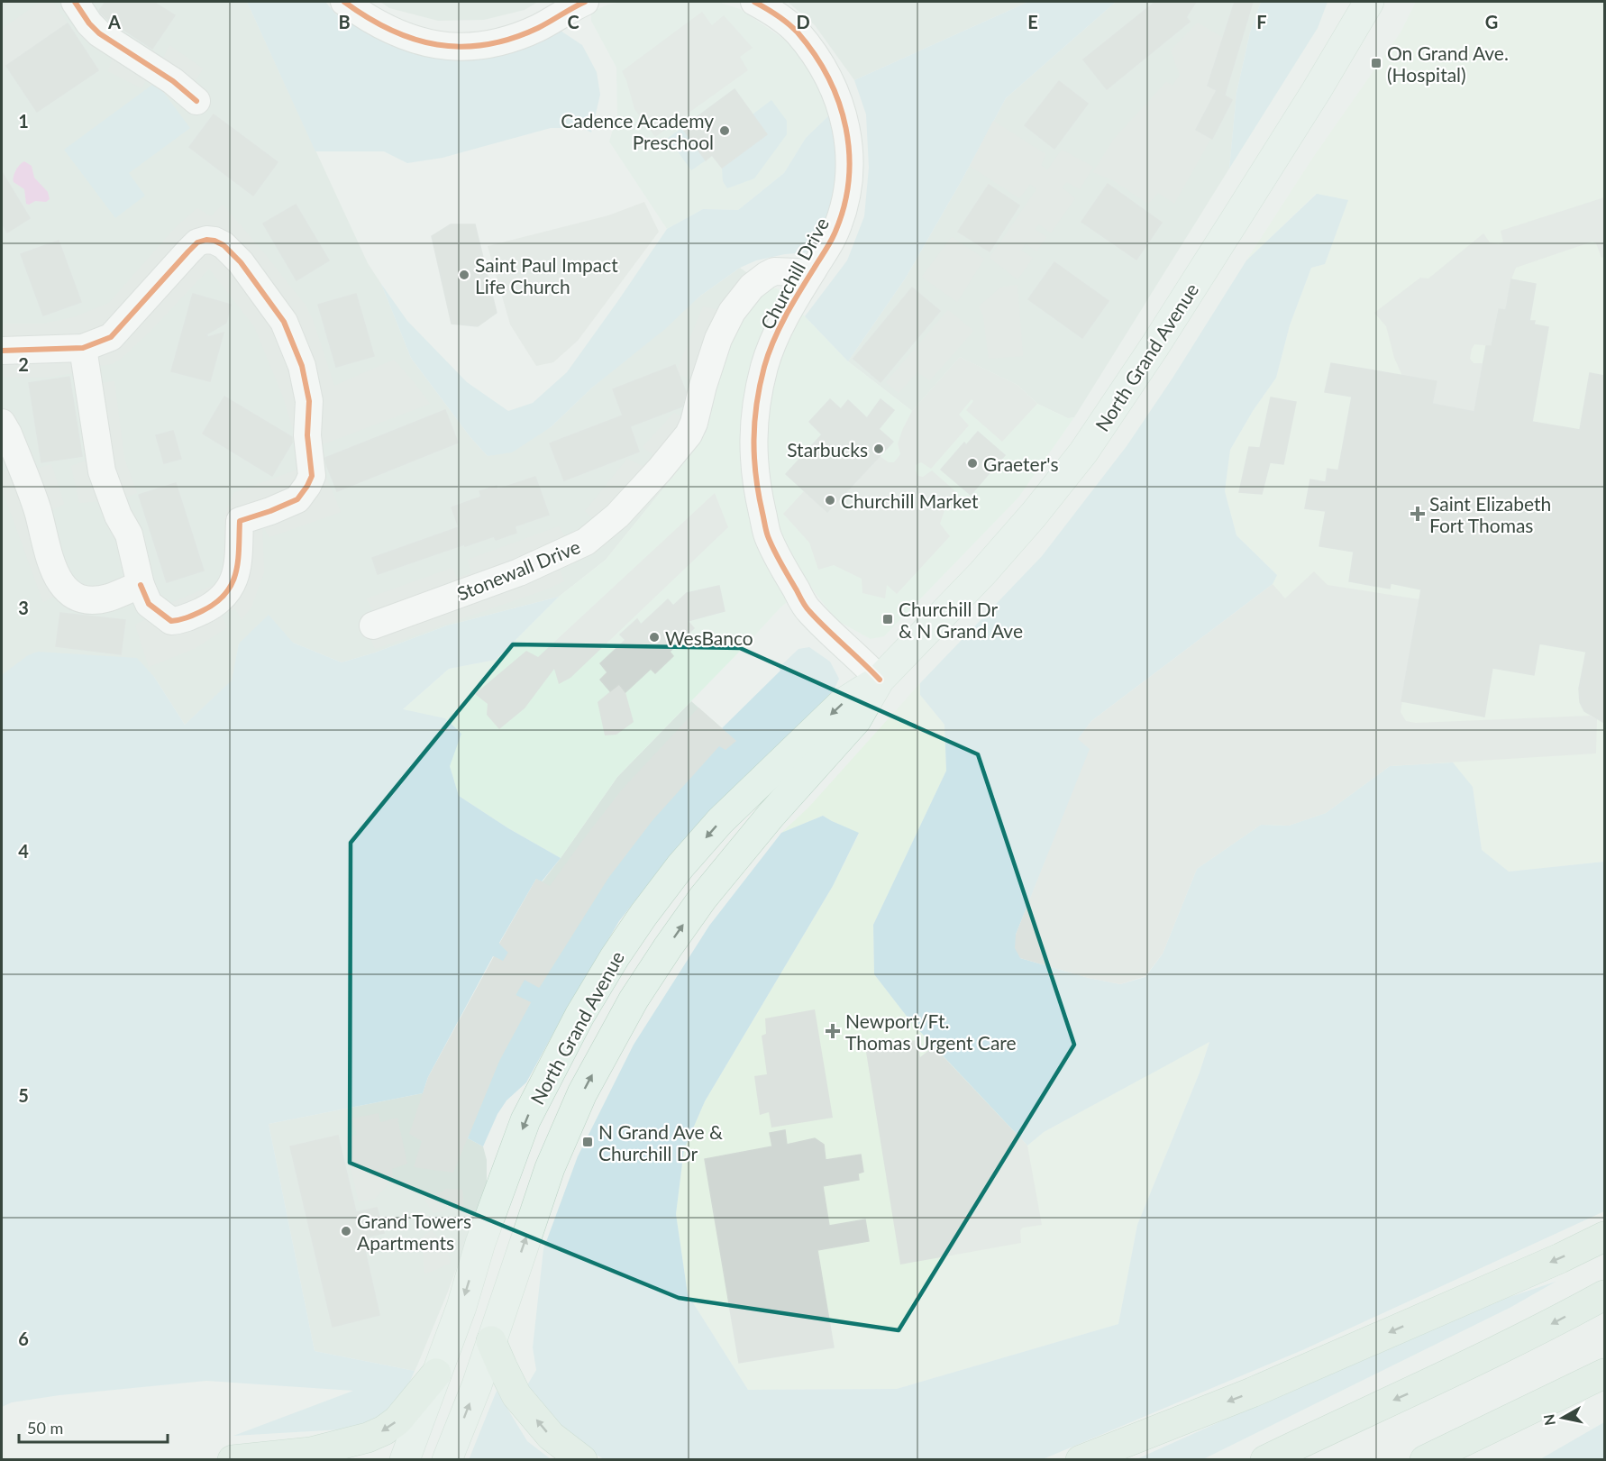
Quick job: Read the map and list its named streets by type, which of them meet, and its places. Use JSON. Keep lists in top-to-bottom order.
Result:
{
  "streets": {
    "main road": ["North Grand Avenue"],
    "street": ["Churchill Drive", "Stonewall Drive"]
  },
  "crossings": [
    ["Churchill Drive", "North Grand Avenue"],
    ["Churchill Drive", "Stonewall Drive"]
  ],
  "places": {
    "transit": ["On Grand Ave. (Hospital)", "Churchill Dr & N Grand Ave", "N Grand Ave & Churchill Dr"],
    "other": [
      "Cadence Academy Preschool",
      "Saint Paul Impact Life Church",
      "Starbucks",
      "Graeter's",
      "Churchill Market",
      "WesBanco",
      "Grand Towers Apartments"
    ],
    "health": ["Saint Elizabeth Fort Thomas", "Newport/Ft. Thomas Urgent Care"]
  },
  "scale_bar": "50 m",
  "north": "left",
  "grid": {
    "columns": [
      "A",
      "B",
      "C",
      "D",
      "E",
      "F",
      "G"
    ],
    "rows": [
      "1",
      "2",
      "3",
      "4",
      "5",
      "6"
    ]
  }
}
